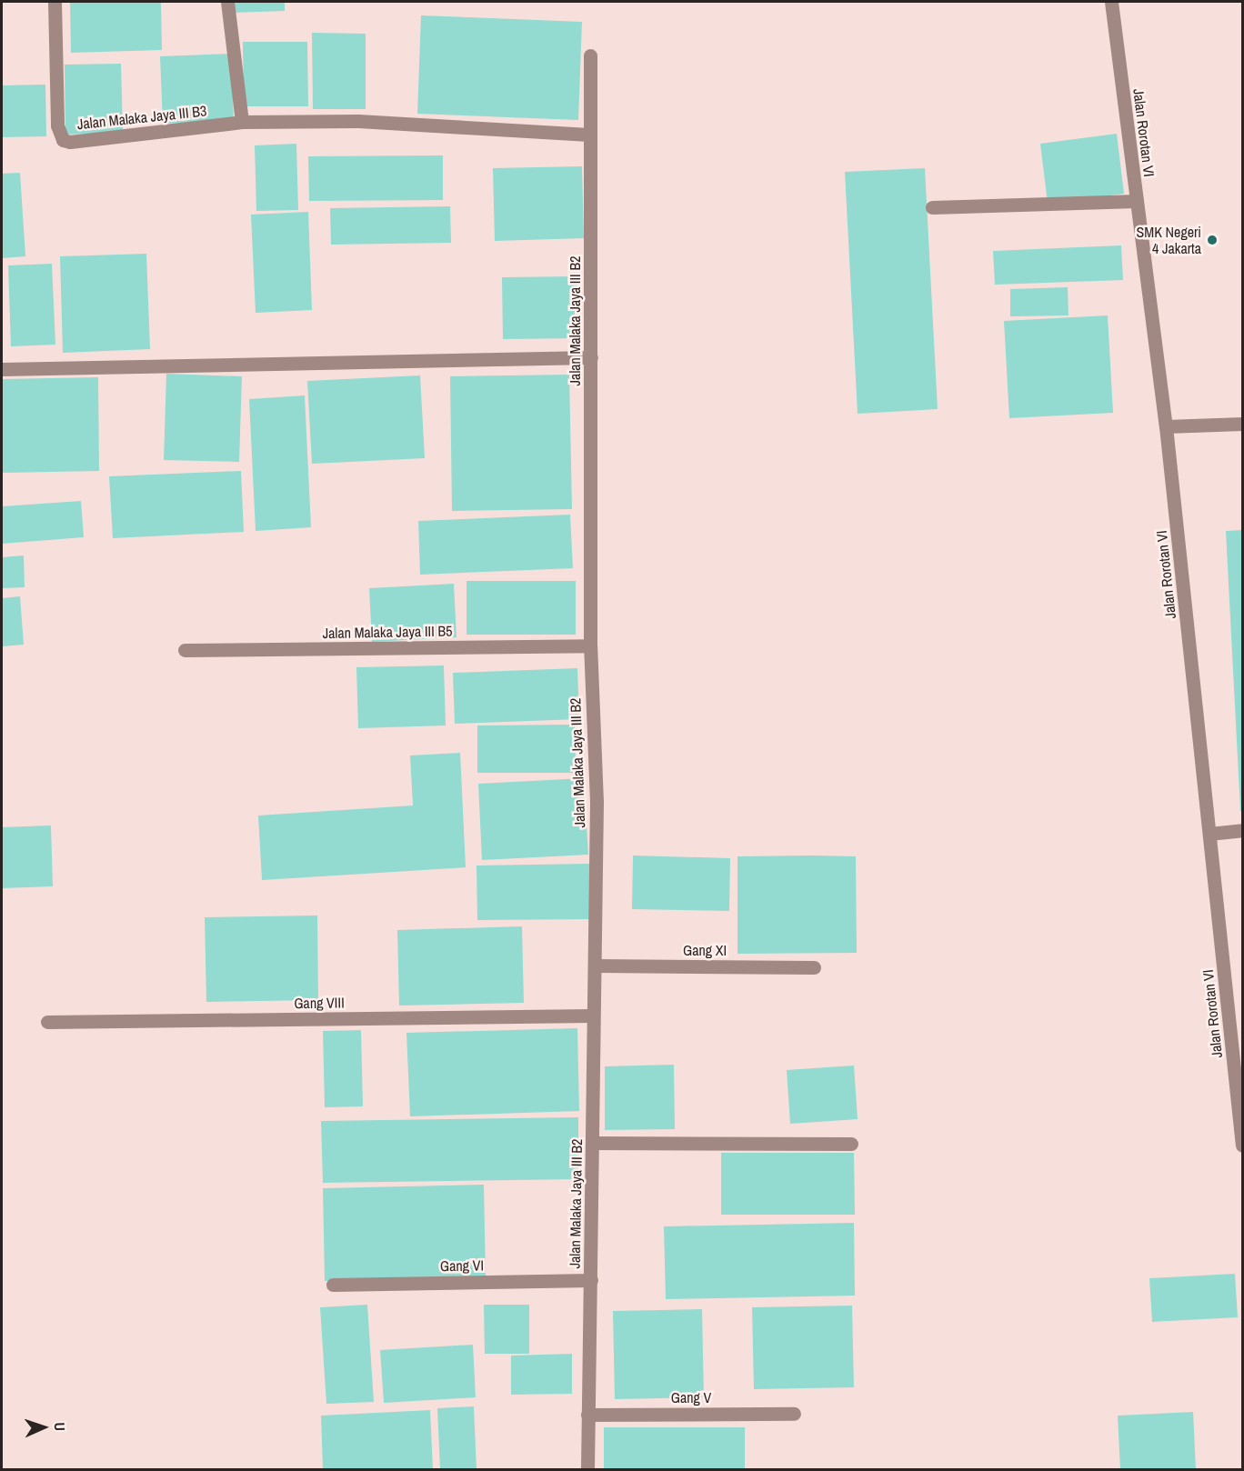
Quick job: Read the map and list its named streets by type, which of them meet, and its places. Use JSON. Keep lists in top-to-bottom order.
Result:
{
  "streets": {
    "street": [
      "Jalan Malaka Jaya III B3",
      "Jalan Rorotan VI",
      "Jalan Malaka Jaya III B2",
      "Jalan Malaka Jaya III B5",
      "Gang XI",
      "Gang VIII",
      "Gang VI",
      "Gang V"
    ]
  },
  "crossings": [
    ["Jalan Malaka Jaya III B2", "Jalan Malaka Jaya III B5"],
    ["Jalan Malaka Jaya III B2", "Gang XI"],
    ["Jalan Malaka Jaya III B2", "Gang VIII"],
    ["Jalan Malaka Jaya III B2", "Gang VI"],
    ["Jalan Malaka Jaya III B2", "Gang V"]
  ],
  "places": ["SMK Negeri 4 Jakarta"],
  "north": "right"
}
